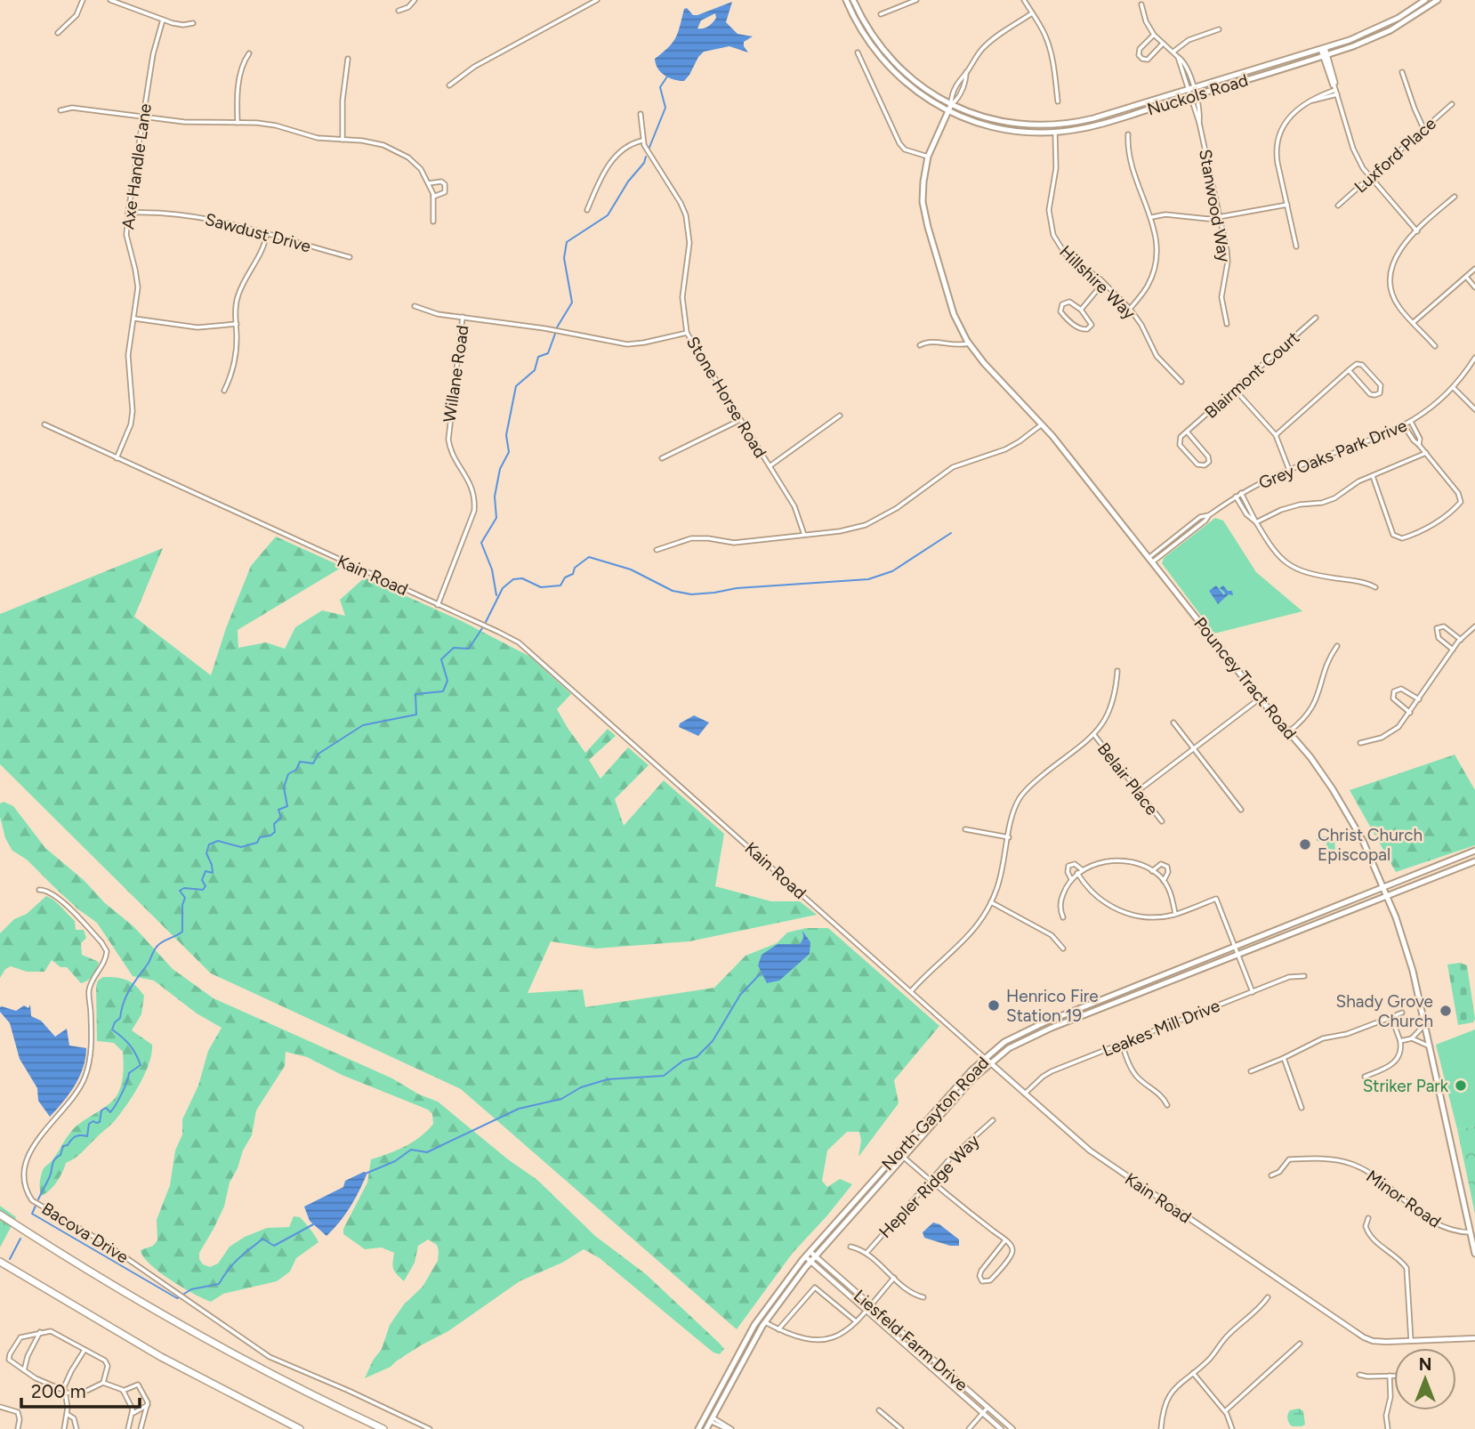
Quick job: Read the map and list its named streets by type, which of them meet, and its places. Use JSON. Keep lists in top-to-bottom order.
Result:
{
  "streets": {
    "main road": ["Nuckols Road", "Pouncey Tract Road", "North Gayton Road"],
    "street": [
      "Luxford Place",
      "Axe Handle Lane",
      "Stanwood Way",
      "Sawdust Drive",
      "Hillshire Way",
      "Willane Road",
      "Blairmont Court",
      "Stone Horse Road",
      "Grey Oaks Park Drive",
      "Kain Road",
      "Belair Place",
      "Leakes Mill Drive",
      "Hepler Ridge Way",
      "Minor Road",
      "Bacova Drive",
      "Liesfeld Farm Drive"
    ]
  },
  "crossings": [
    ["Nuckols Road", "Stanwood Way"],
    ["Nuckols Road", "Hillshire Way"],
    ["Nuckols Road", "Pouncey Tract Road"],
    ["Axe Handle Lane", "Sawdust Drive"],
    ["Axe Handle Lane", "Kain Road"],
    ["Willane Road", "Kain Road"],
    ["Grey Oaks Park Drive", "Pouncey Tract Road"],
    ["Kain Road", "Leakes Mill Drive"],
    ["Kain Road", "North Gayton Road"],
    ["Pouncey Tract Road", "North Gayton Road"],
    ["Pouncey Tract Road", "Minor Road"],
    ["North Gayton Road", "Liesfeld Farm Drive"]
  ],
  "places": [
    "Christ Church Episcopal",
    "Henrico Fire Station 19",
    "Shady Grove Church",
    "Striker Park"
  ],
  "scale_bar": "200 m",
  "north": "top"
}
